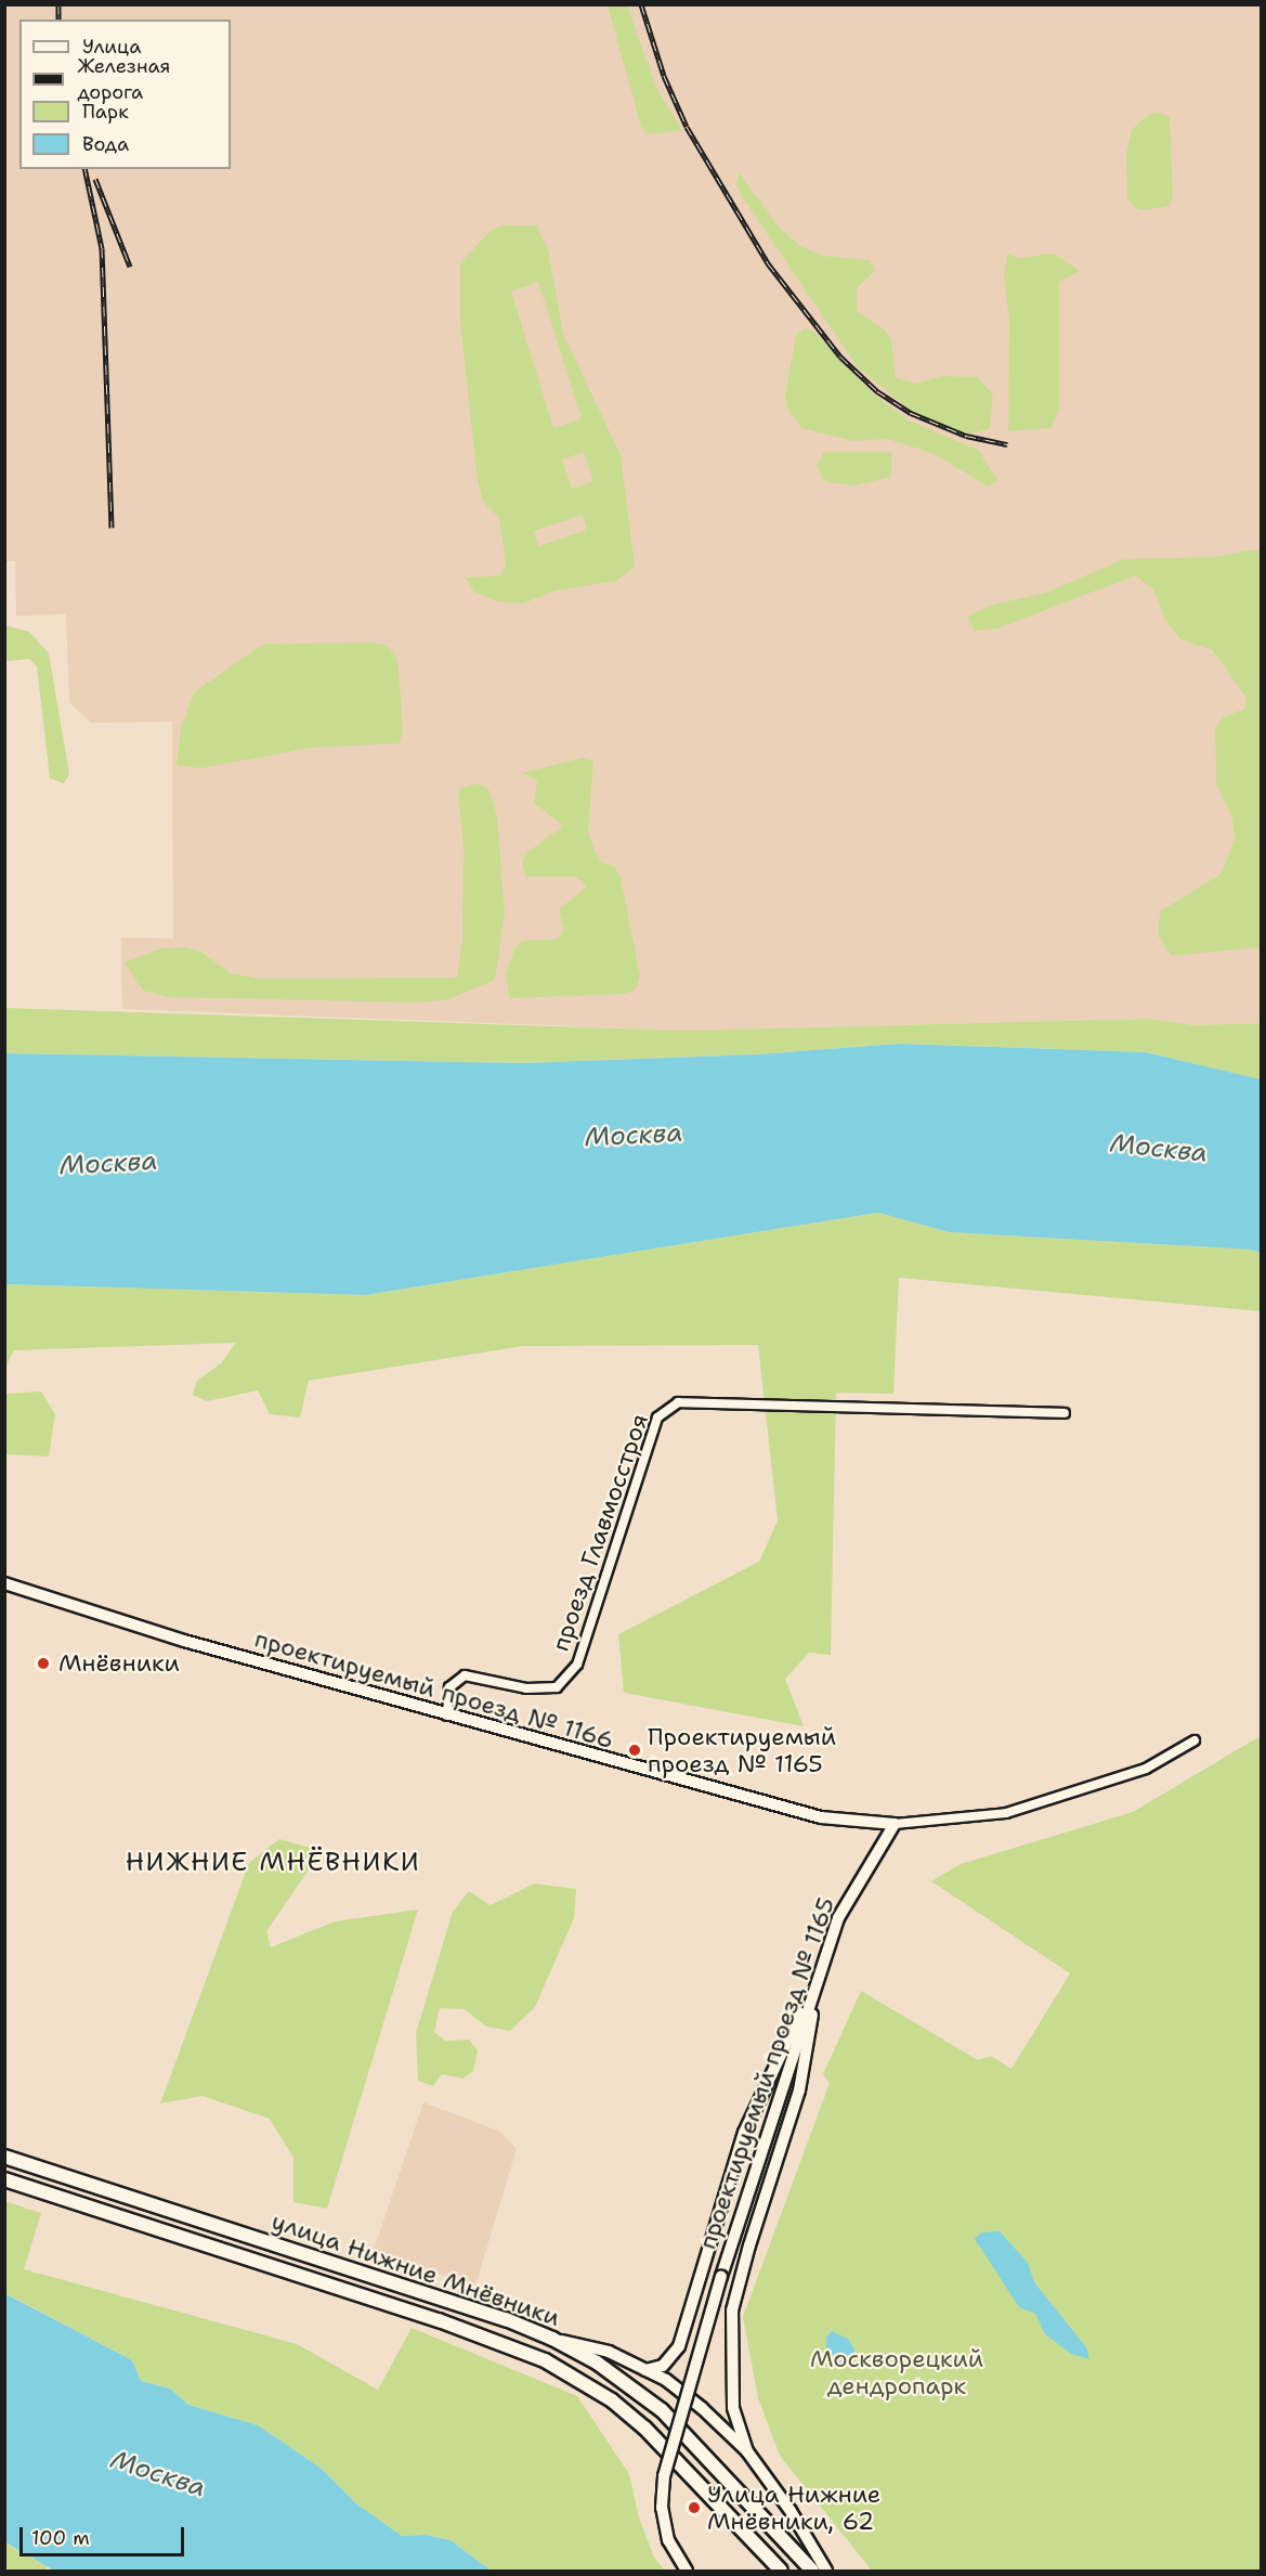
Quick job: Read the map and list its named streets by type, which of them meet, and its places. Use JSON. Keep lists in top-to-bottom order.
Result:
{
  "streets": {
    "main road": ["улица Нижние Мнёвники"],
    "street": ["проезд Главмосстроя", "проектируемый проезд № 1166", "проектируемый проезд № 1165"]
  },
  "crossings": [
    ["проезд Главмосстроя", "проектируемый проезд № 1166"],
    ["проектируемый проезд № 1166", "проектируемый проезд № 1165"]
  ],
  "districts": ["НИЖНИЕ МНЁВНИКИ"],
  "water": ["Москва"],
  "parks": ["Москворецкий дендропарк"],
  "places": ["Мнёвники", "Проектируемый проезд № 1165", "Улица Нижние Мнёвники, 62"],
  "legend": [
    "Улица",
    "Железная дорога",
    "Парк",
    "Вода"
  ],
  "scale_bar": "100 m"
}
